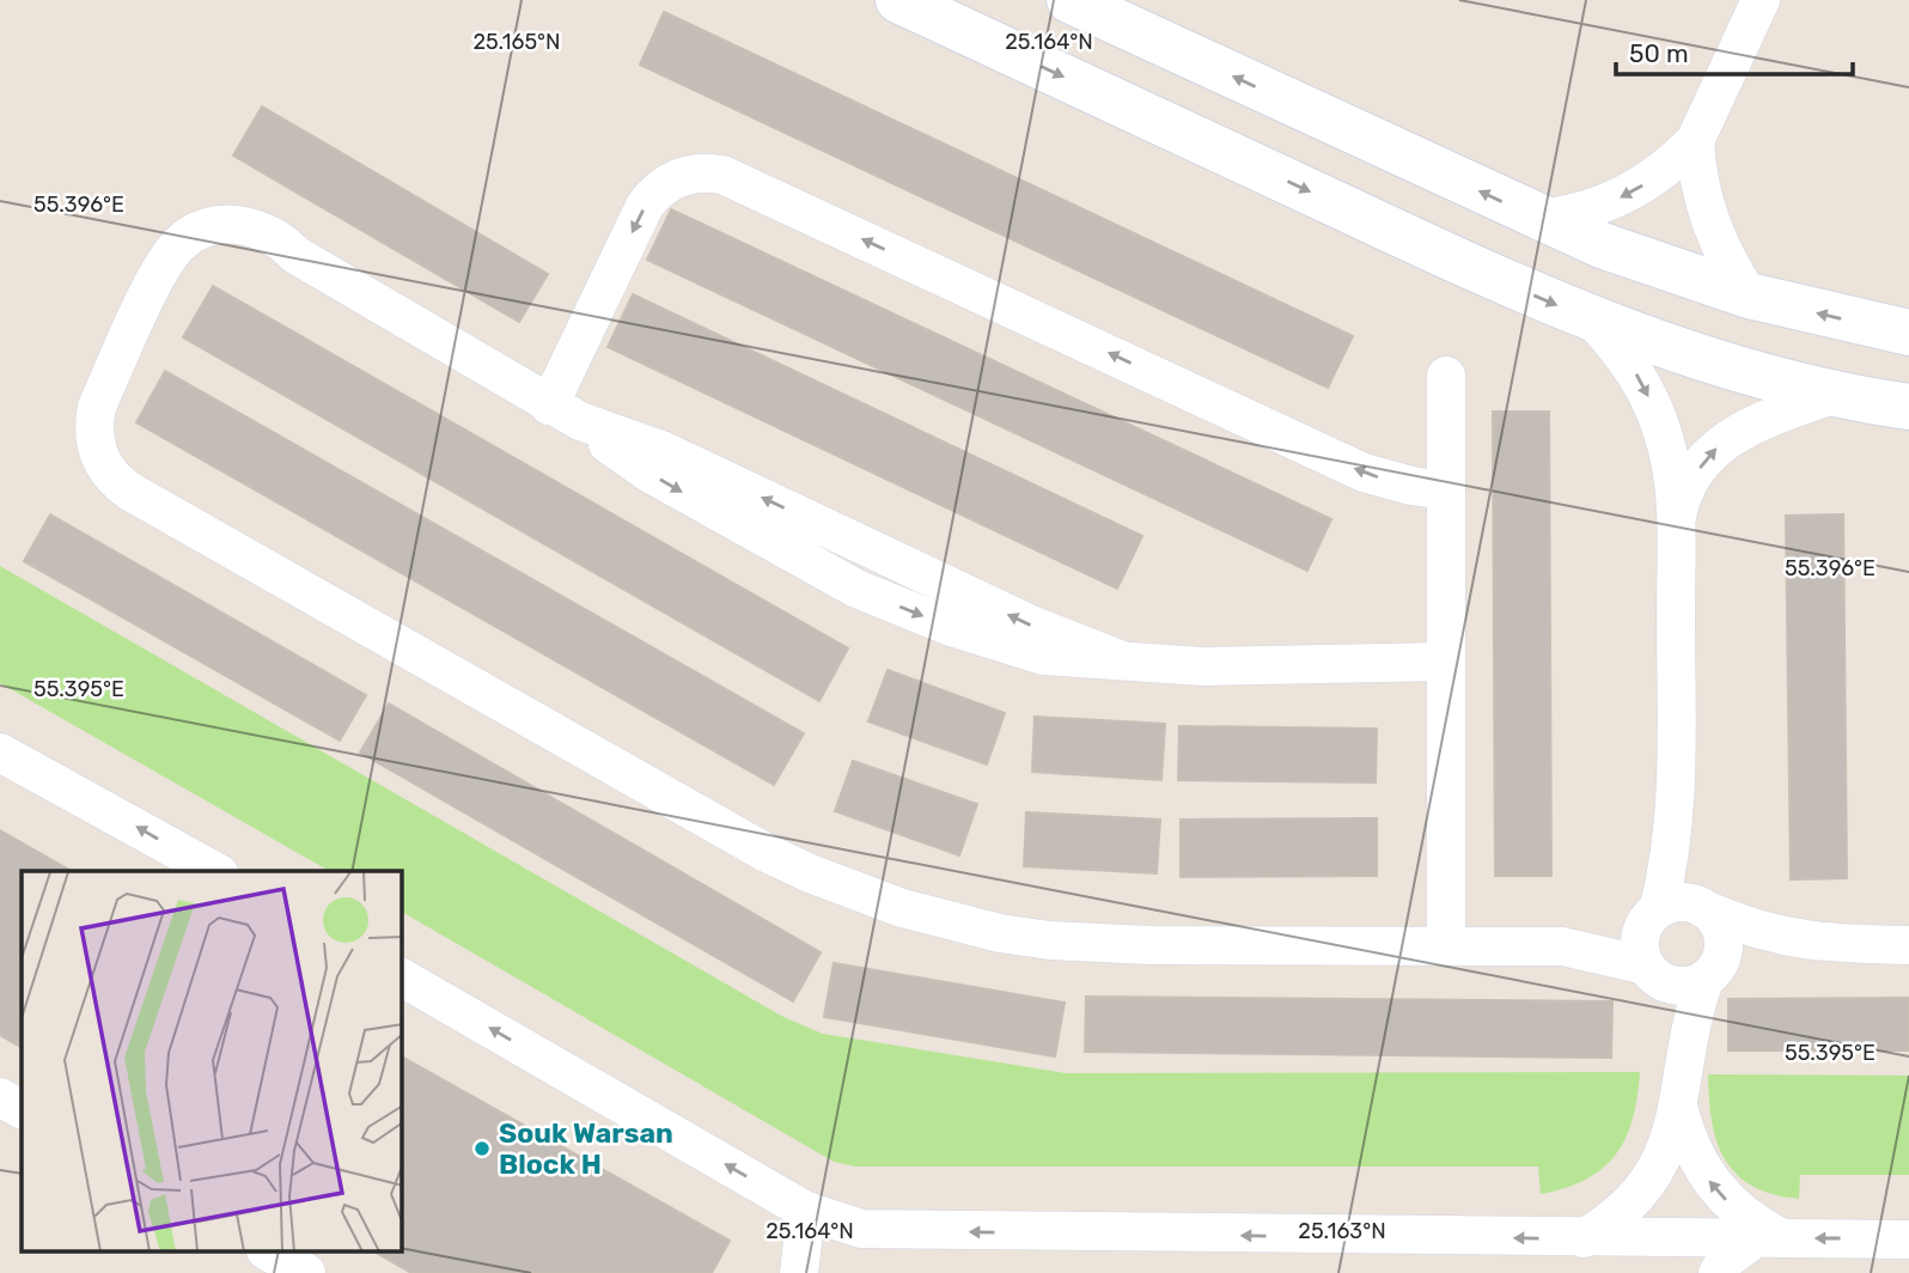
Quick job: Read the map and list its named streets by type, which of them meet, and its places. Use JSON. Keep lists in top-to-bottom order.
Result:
{
  "places": ["Souk Warsan Block H"],
  "scale_bar": "50 m",
  "coordinates": [
    "25.165°N",
    "25.164°N",
    "55.396°E",
    "55.395°E",
    "25.163°N"
  ]
}
